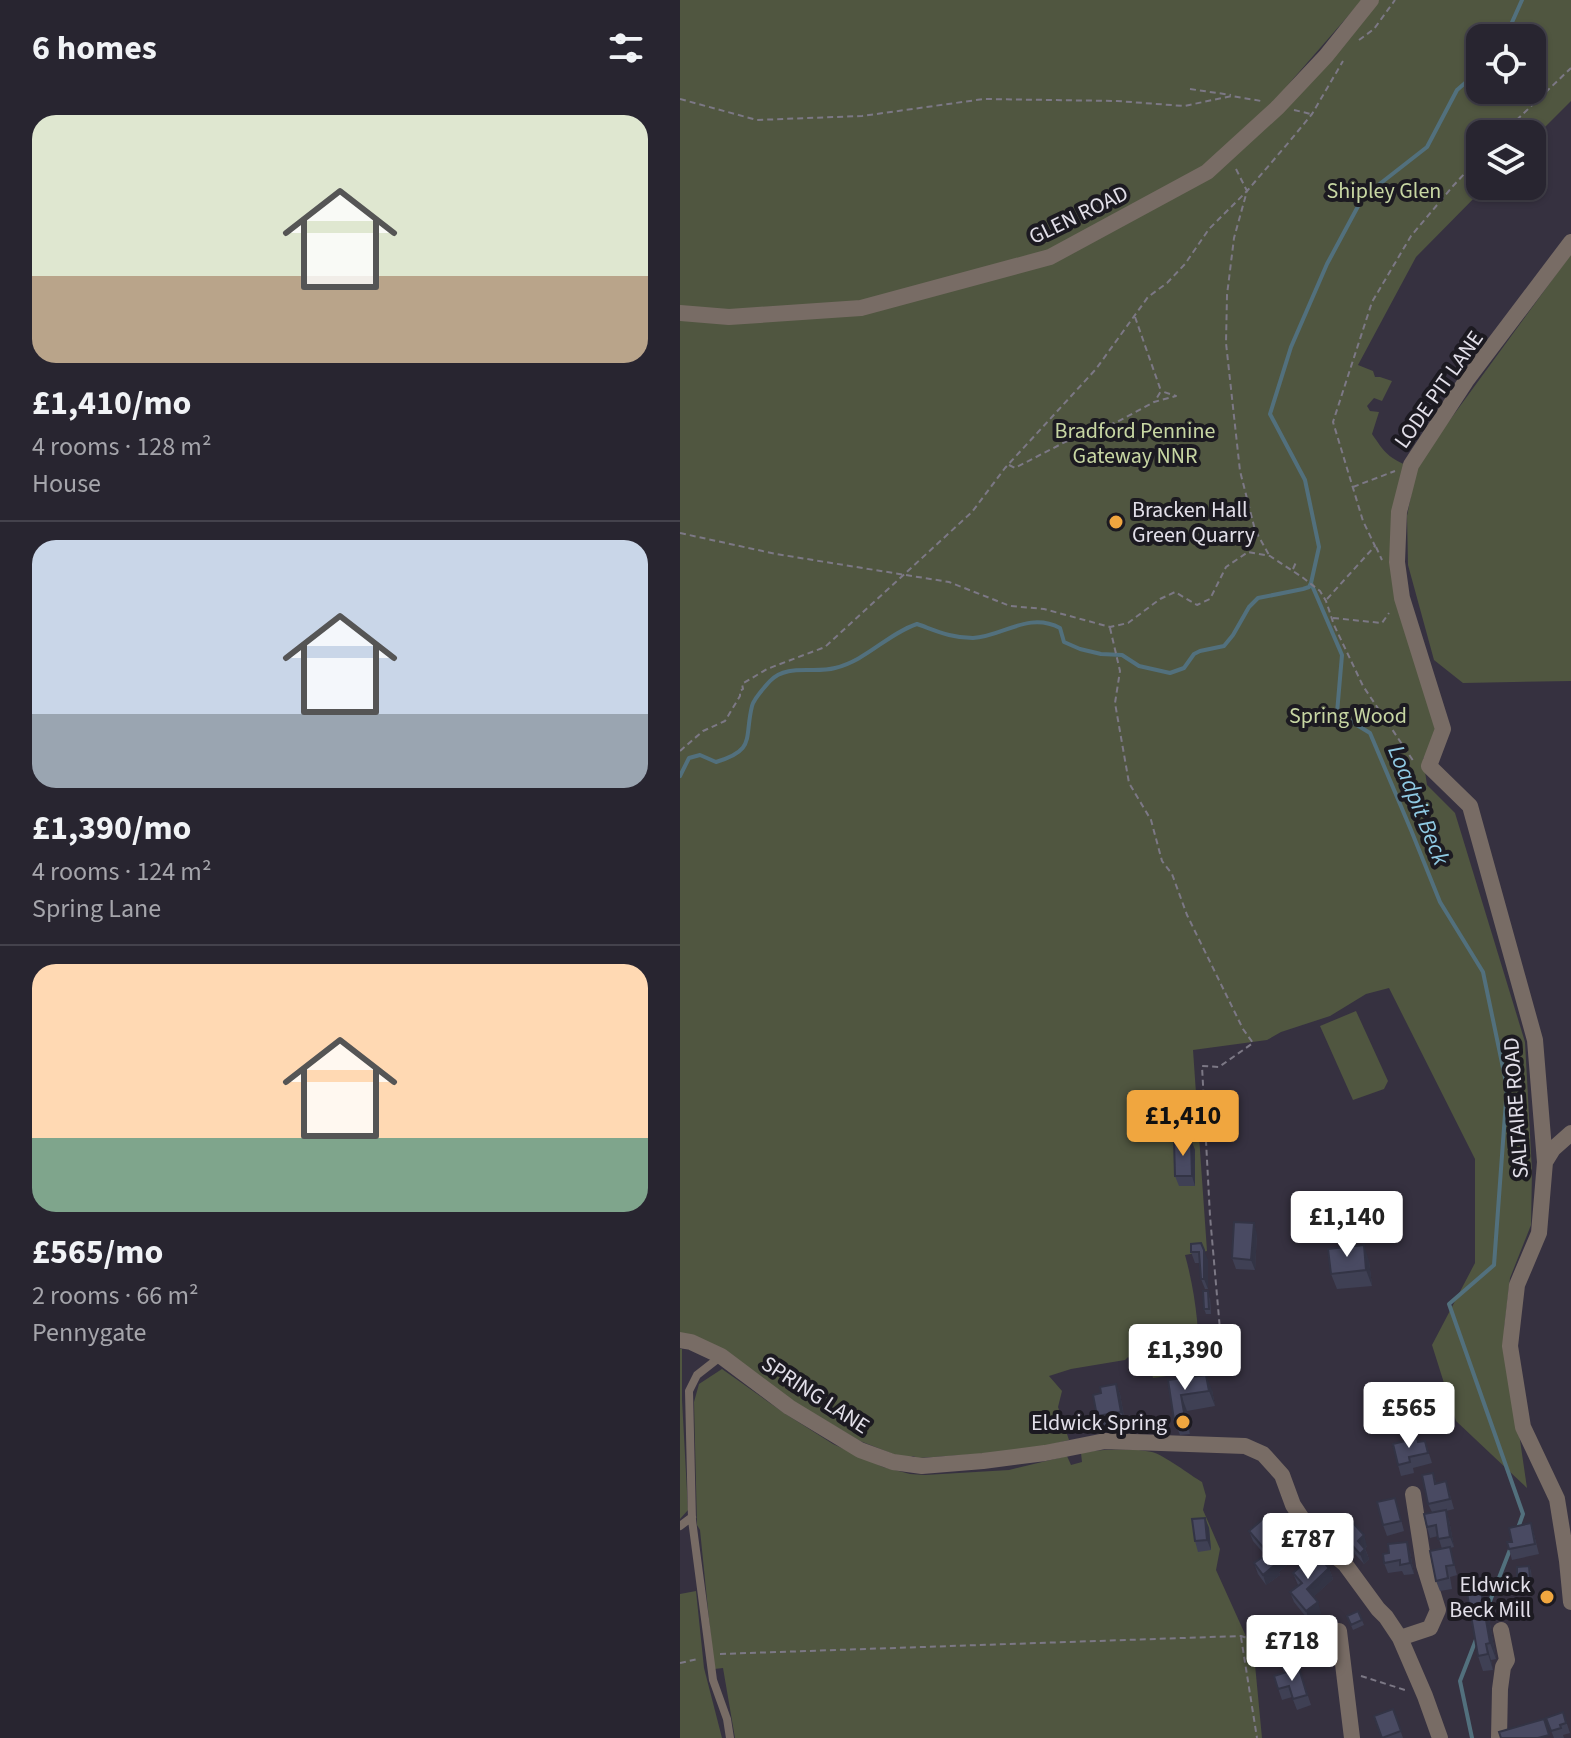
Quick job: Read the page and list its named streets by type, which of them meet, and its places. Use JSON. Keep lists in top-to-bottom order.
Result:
{
  "streets": {
    "street": [
      "GLEN ROAD",
      "LODE PIT LANE",
      "SALTAIRE ROAD",
      "SPRING LANE"
    ]
  },
  "crossings": [
    ["LODE PIT LANE", "SALTAIRE ROAD"]
  ],
  "water": ["Loadpit Beck"],
  "parks": ["Shipley Glen", "Bradford Pennine Gateway NNR", "Spring Wood"],
  "places": ["Bracken Hall Green Quarry", "Eldwick Spring", "Eldwick Beck Mill"],
  "page": {
    "heading": "6 homes",
    "list": [
      {
        "name": "£1,410/mo",
        "note": "4 rooms · 128 m² · House"
      },
      {
        "name": "£1,390/mo",
        "note": "4 rooms · 124 m² · Spring Lane"
      },
      {
        "name": "£565/mo",
        "note": "2 rooms · 66 m² · Pennygate"
      }
    ],
    "price": [
      "£1,410",
      "£1,140",
      "£1,390",
      "£565",
      "£787",
      "£718"
    ]
  }
}
